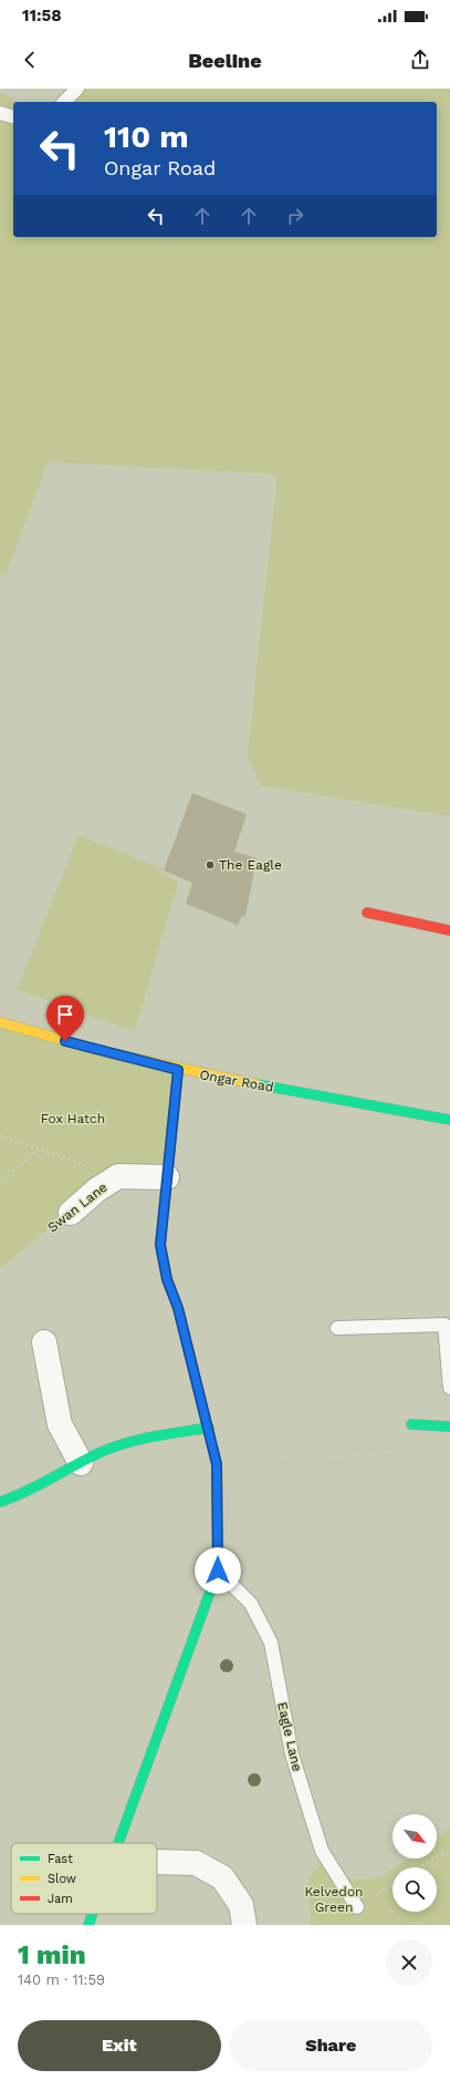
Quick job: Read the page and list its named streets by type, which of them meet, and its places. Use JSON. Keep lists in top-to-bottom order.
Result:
{
  "streets": {
    "street": ["Ongar Road", "Swan Lane"],
    "lane": ["Eagle Lane"]
  },
  "parks": ["Fox Hatch", "Kelvedon Green"],
  "places": ["The Eagle"],
  "legend": ["Fast", "Slow", "Jam"],
  "north": "bottom right",
  "page": {
    "status": "11:58",
    "header": "Beeline",
    "turn": ["110 m", "Ongar Road"],
    "heading": ["1 min", "140 m · 11:59"],
    "buttons": ["Exit", "Share"]
  }
}
